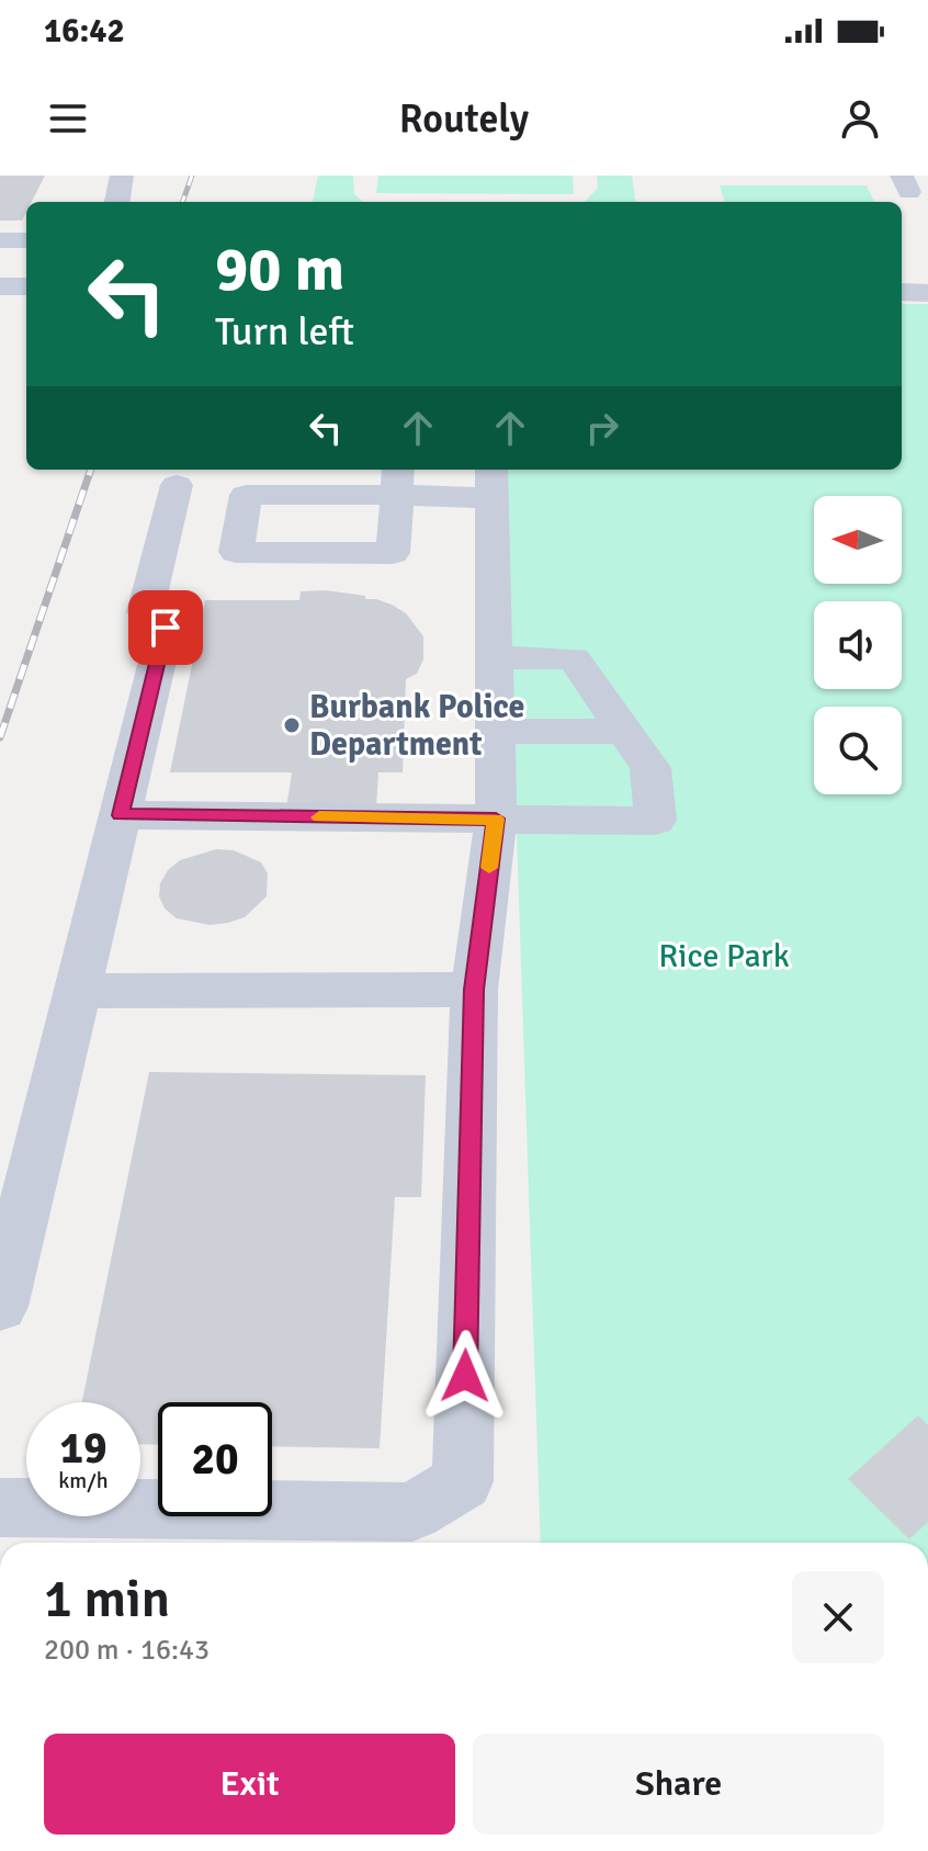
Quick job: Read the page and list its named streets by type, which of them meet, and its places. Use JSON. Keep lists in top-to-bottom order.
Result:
{
  "parks": ["Rice Park"],
  "places": ["Burbank Police Department"],
  "north": "left",
  "page": {
    "status": "16:42",
    "header": "Routely",
    "turn": ["90 m", "Turn left"],
    "speed": "19 km/h",
    "limit": "20",
    "heading": ["1 min", "200 m · 16:43"],
    "buttons": ["Exit", "Share"]
  }
}
